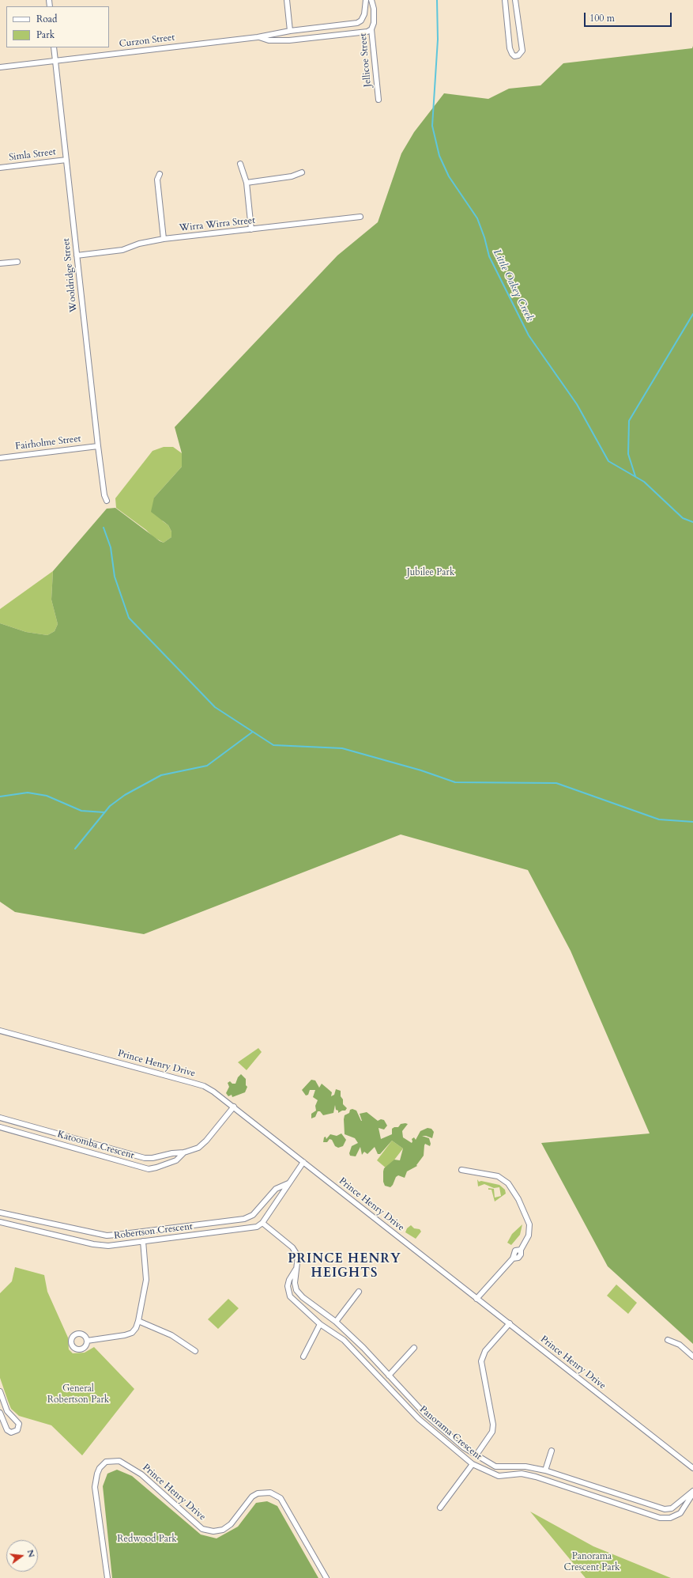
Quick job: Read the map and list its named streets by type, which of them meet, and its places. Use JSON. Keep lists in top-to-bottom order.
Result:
{
  "streets": {
    "street": [
      "Curzon Street",
      "Jellicoe Street",
      "Simla Street",
      "Wirra Wirra Street",
      "Wooldridge Street",
      "Fairholme Street",
      "Prince Henry Drive",
      "Katoomba Crescent",
      "Robertson Crescent",
      "Panorama Crescent"
    ]
  },
  "crossings": [
    ["Curzon Street", "Jellicoe Street"],
    ["Curzon Street", "Wooldridge Street"],
    ["Simla Street", "Wooldridge Street"],
    ["Wirra Wirra Street", "Wooldridge Street"],
    ["Wooldridge Street", "Fairholme Street"],
    ["Prince Henry Drive", "Katoomba Crescent"],
    ["Prince Henry Drive", "Robertson Crescent"],
    ["Robertson Crescent", "Panorama Crescent"]
  ],
  "districts": ["PRINCE HENRY HEIGHTS"],
  "water": ["Little Oakey Creek"],
  "parks": [
    "Jubilee Park",
    "General Robertson Park",
    "Redwood Park",
    "Panorama Crescent Park"
  ],
  "legend": ["Road", "Park"],
  "scale_bar": "100 m",
  "north": "right"
}
